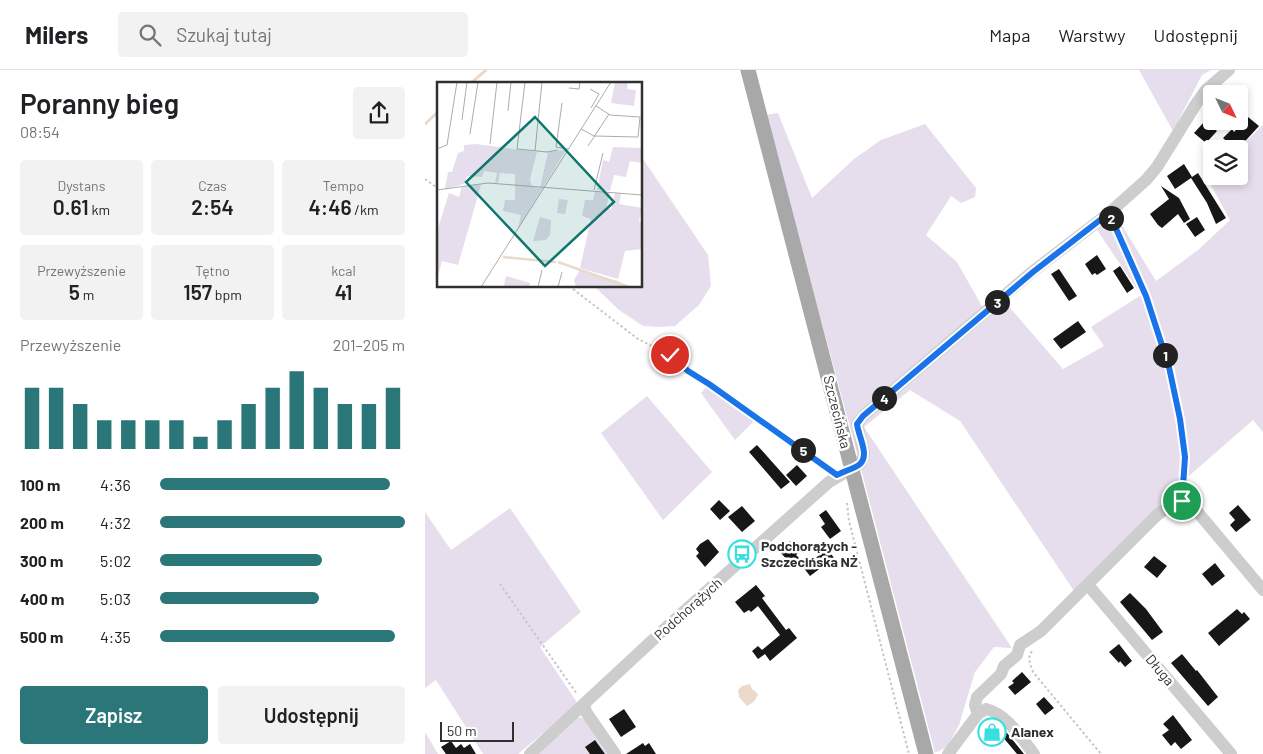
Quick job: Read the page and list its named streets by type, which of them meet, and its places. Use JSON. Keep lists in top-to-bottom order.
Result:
{
  "streets": {
    "main road": ["Szczecińska"],
    "street": ["Podchorążych", "Długa"]
  },
  "crossings": [
    ["Szczecińska", "Podchorążych"]
  ],
  "places": {
    "bus stop": ["Podchorążych - Szczecińska NŻ"],
    "shop": ["Alanex"]
  },
  "scale_bar": "50 m",
  "north": "bottom right",
  "page": {
    "header": "Milers",
    "search": "Szukaj tutaj",
    "nav": ["Mapa", "Warstwy", "Udostępnij"],
    "heading": ["Poranny bieg", "08:54"],
    "stats": [
      ["Dystans", "0.61 km"],
      ["Czas", "2:54"],
      ["Tempo", "4:46 /km"],
      ["Przewyższenie", "5 m"],
      ["Tętno", "157 bpm"],
      ["kcal", "41"]
    ],
    "pins": [
      "2",
      "3",
      "1",
      "4",
      "5"
    ],
    "chart": ["Przewyższenie", "201–205 m"],
    "list": [
      {
        "name": "100 m",
        "note": "4:36"
      },
      {
        "name": "200 m",
        "note": "4:32"
      },
      {
        "name": "300 m",
        "note": "5:02"
      },
      {
        "name": "400 m",
        "note": "5:03"
      },
      {
        "name": "500 m",
        "note": "4:35"
      }
    ],
    "buttons": ["Zapisz", "Udostępnij"],
    "scale": "50 m"
  }
}
